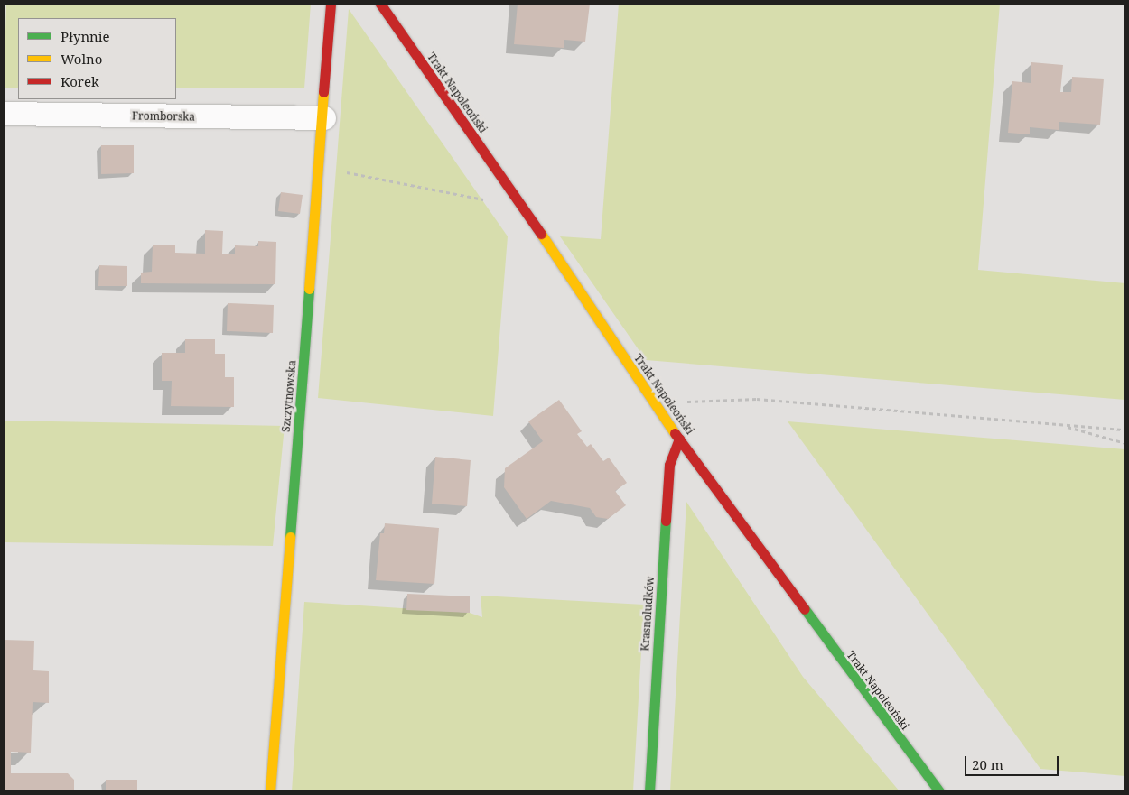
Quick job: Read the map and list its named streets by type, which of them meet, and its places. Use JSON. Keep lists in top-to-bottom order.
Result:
{
  "streets": {
    "street": [
      "Trakt Napoleoński",
      "Fromborska",
      "Szczytnowska",
      "Krasnoludków"
    ]
  },
  "crossings": [
    ["Trakt Napoleoński", "Krasnoludków"],
    ["Fromborska", "Szczytnowska"]
  ],
  "legend": ["Płynnie", "Wolno", "Korek"],
  "scale_bar": "20 m"
}
